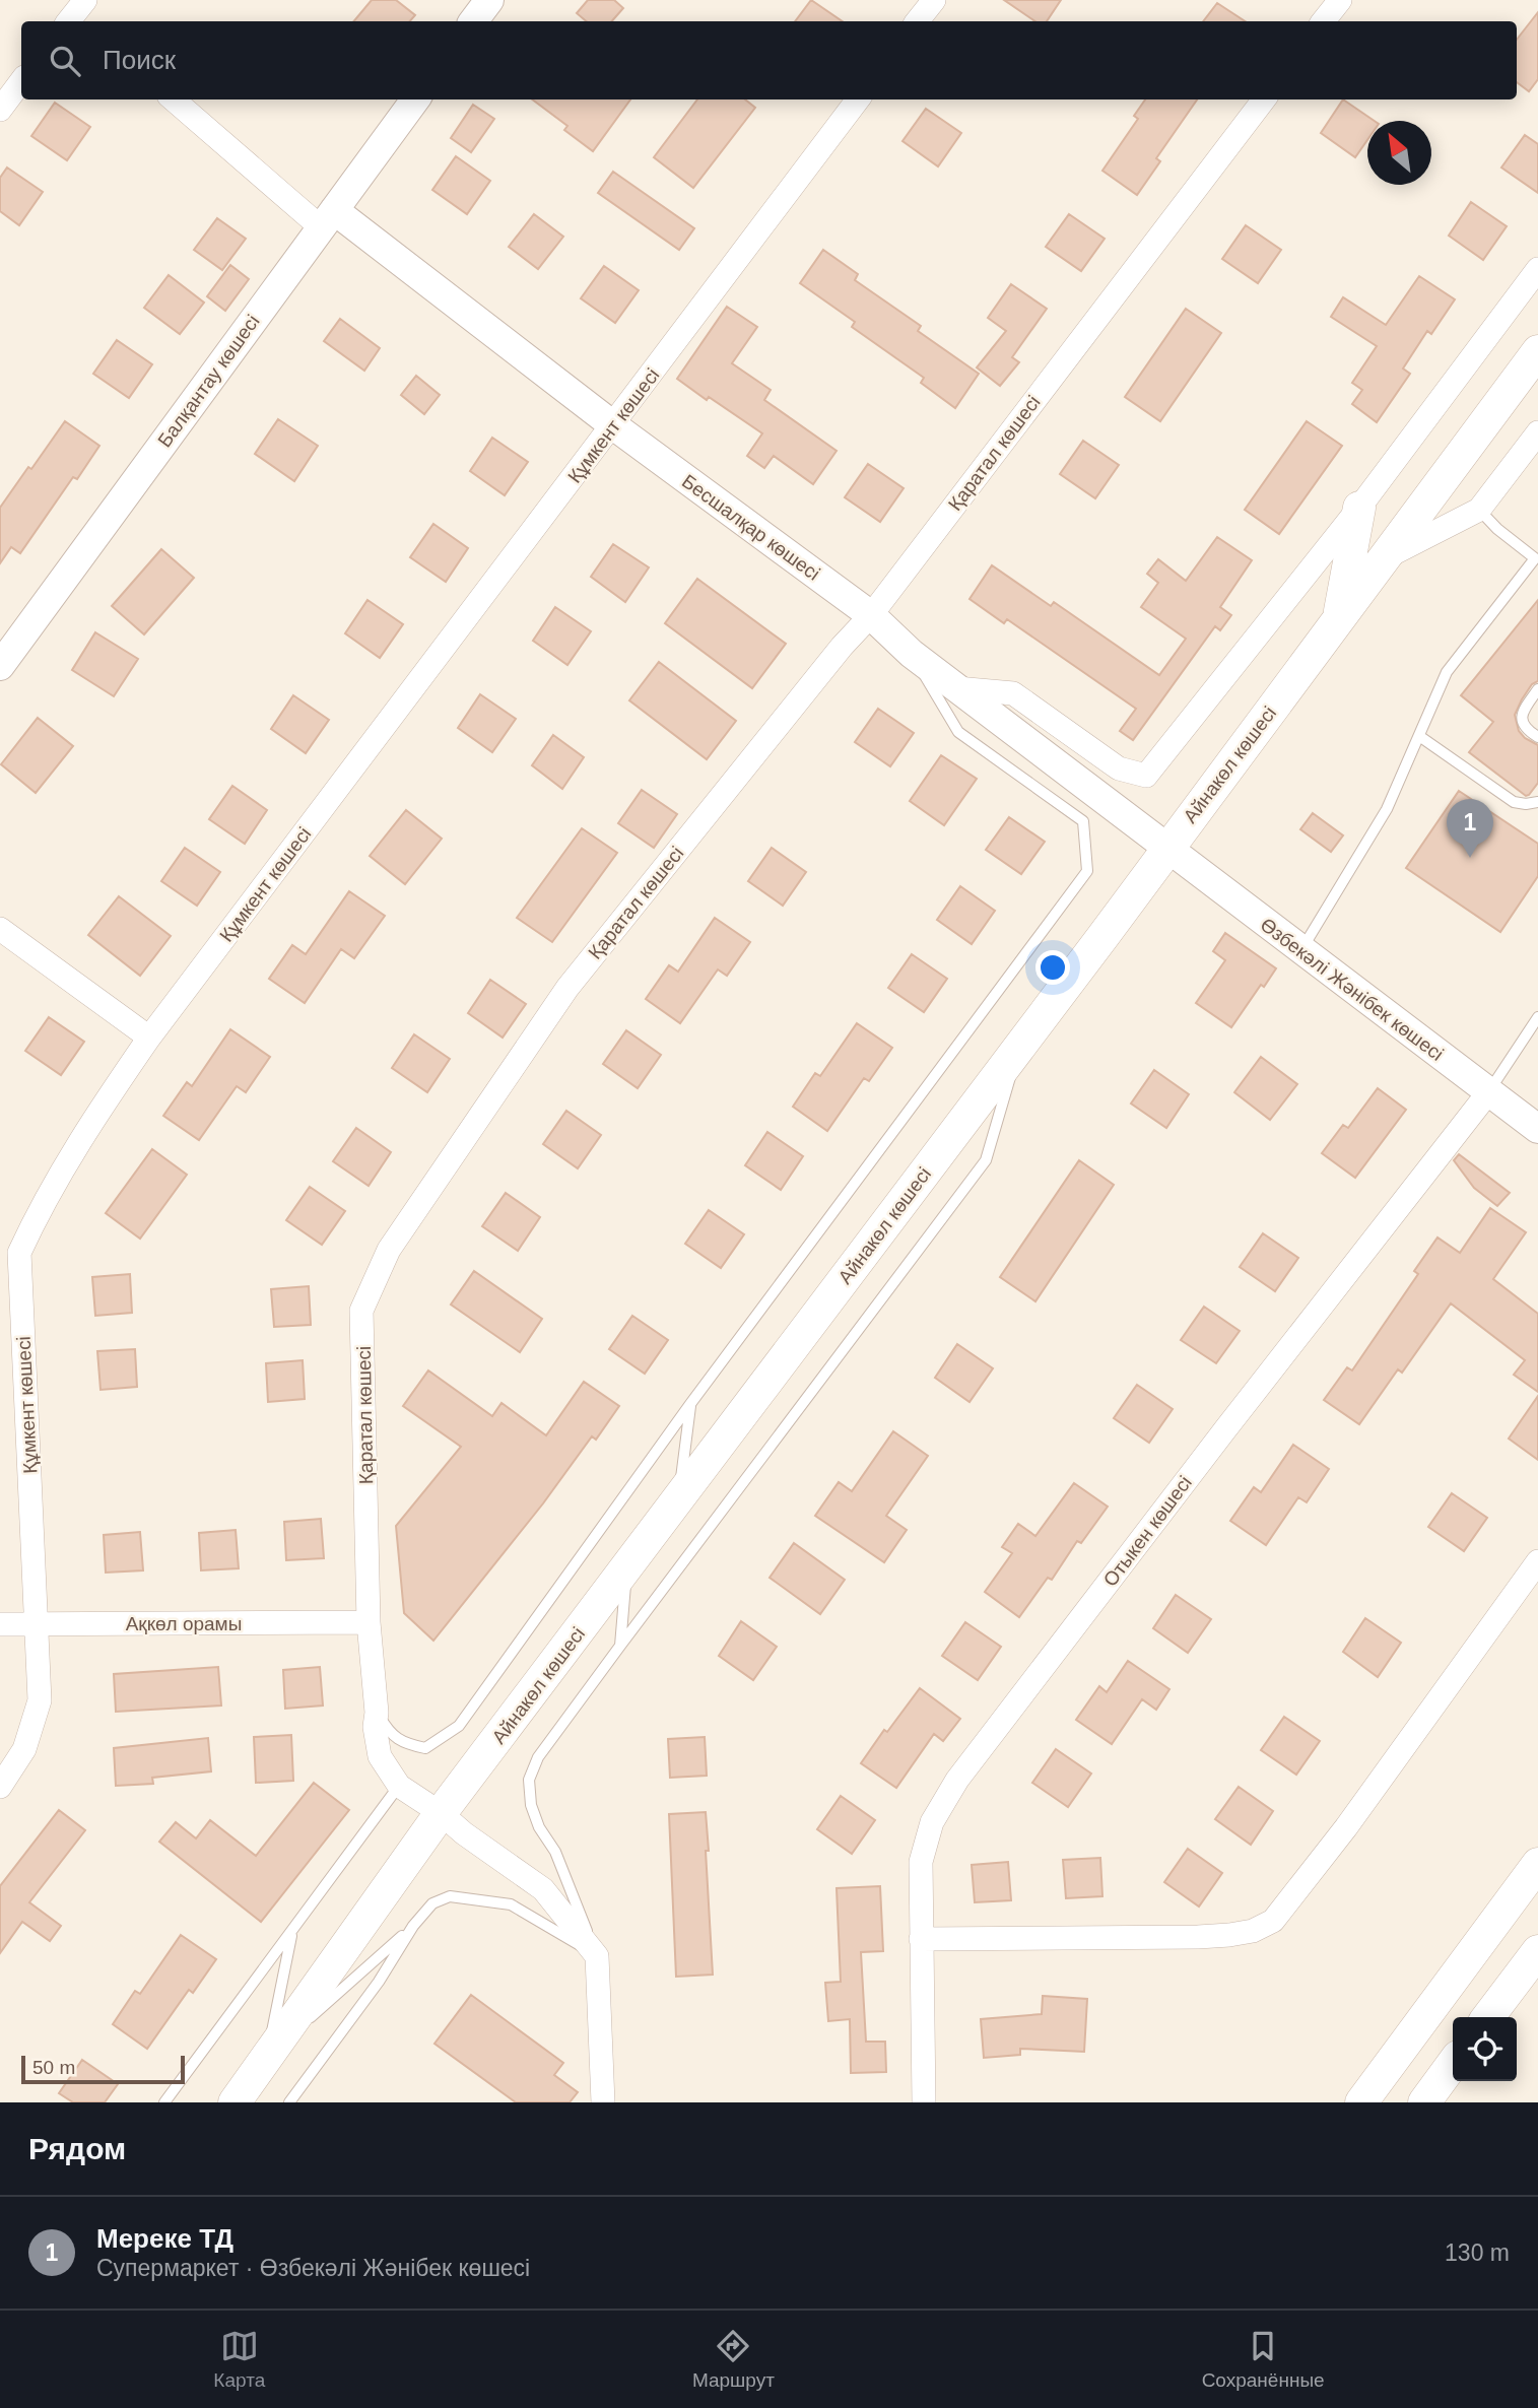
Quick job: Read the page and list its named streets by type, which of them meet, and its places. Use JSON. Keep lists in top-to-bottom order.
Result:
{
  "streets": {
    "main road": ["Айнакөл көшесі"],
    "street": [
      "Балқантау көшесі",
      "Құмкент көшесі",
      "Қаратал көшесі",
      "Бесшалқар көшесі",
      "Өзбекәлі Жәнібек көшесі",
      "Отыкен көшесі",
      "Ақкөл орамы"
    ]
  },
  "crossings": [
    ["Балқантау көшесі", "Бесшалқар көшесі"],
    ["Құмкент көшесі", "Бесшалқар көшесі"],
    ["Құмкент көшесі", "Ақкөл орамы"],
    ["Қаратал көшесі", "Бесшалқар көшесі"],
    ["Қаратал көшесі", "Айнакөл көшесі"],
    ["Қаратал көшесі", "Ақкөл орамы"],
    ["Бесшалқар көшесі", "Айнакөл көшесі"],
    ["Бесшалқар көшесі", "Өзбекәлі Жәнібек көшесі"],
    ["Айнакөл көшесі", "Өзбекәлі Жәнібек көшесі"],
    ["Өзбекәлі Жәнібек көшесі", "Отыкен көшесі"]
  ],
  "scale_bar": "50 m",
  "north": "top left",
  "page": {
    "search": "Поиск",
    "pins": "1",
    "scale": "50 m",
    "heading": "Рядом",
    "list": [
      {
        "mark": "1",
        "name": "Мереке ТД",
        "note": "Супермаркет · Өзбекәлі Жәнібек көшесі",
        "value": "130 m"
      }
    ],
    "nav": ["Карта", "Маршрут", "Сохранённые"]
  }
}
